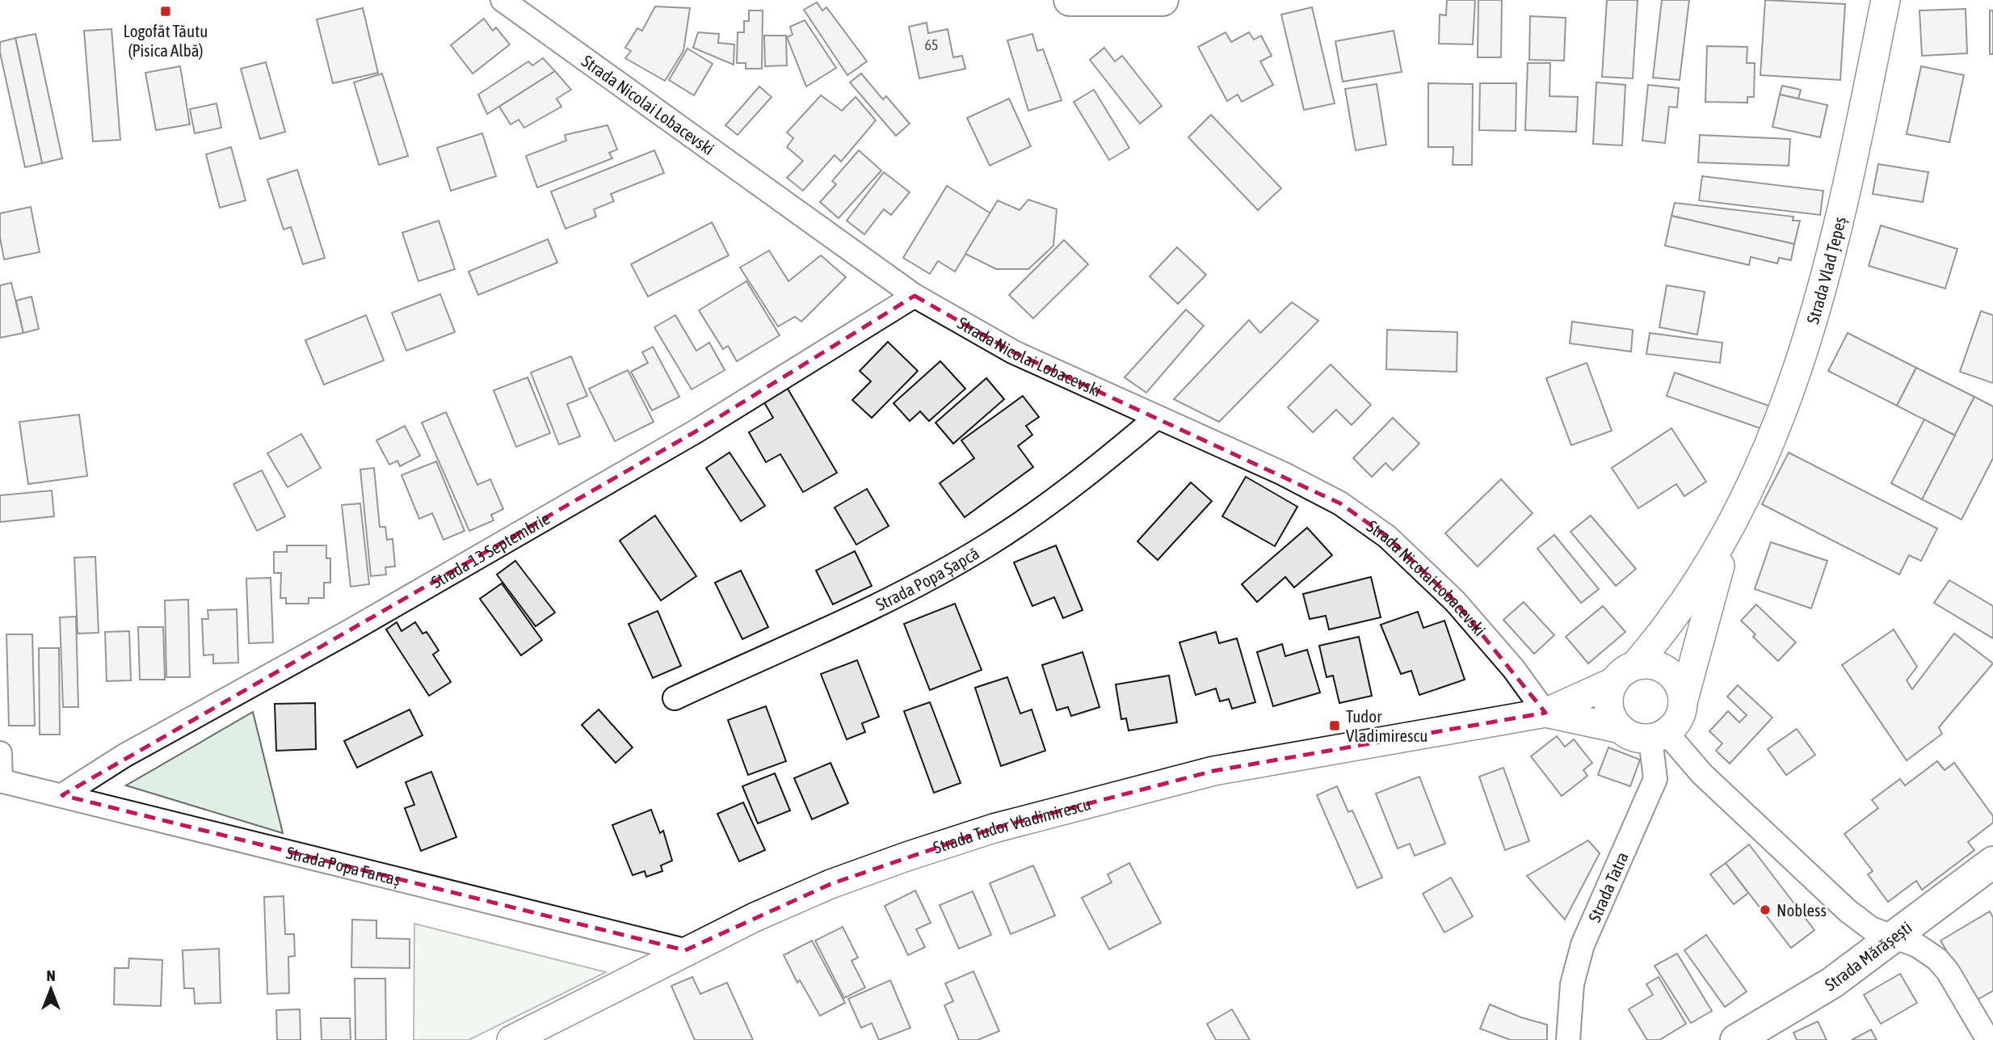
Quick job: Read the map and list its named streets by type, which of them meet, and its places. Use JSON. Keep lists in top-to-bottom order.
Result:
{
  "streets": {
    "main road": ["Strada Mărășești"],
    "street": [
      "Strada Nicolai Lobacevski",
      "Strada Vlad Țepeș",
      "Strada 13 Septembrie",
      "Strada Popa Șapcă",
      "Strada Tudor Vladimirescu",
      "Strada Popa Farcaș",
      "Strada Tatra"
    ]
  },
  "crossings": [
    ["Strada Nicolai Lobacevski", "Strada 13 Septembrie"],
    ["Strada Nicolai Lobacevski", "Strada Popa Șapcă"],
    ["Strada Nicolai Lobacevski", "Strada Tudor Vladimirescu"],
    ["Strada Vlad Țepeș", "Strada Tudor Vladimirescu"],
    ["Strada Vlad Țepeș", "Strada Tatra"],
    ["Strada 13 Septembrie", "Strada Popa Farcaș"],
    ["Strada Tudor Vladimirescu", "Strada Popa Farcaș"],
    ["Strada Tudor Vladimirescu", "Strada Tatra"]
  ],
  "places": {
    "transit": ["Logofăt Tăutu (Pisica Albă)", "Tudor Vladimirescu"],
    "other": ["Nobless"]
  },
  "house_numbers": ["65"],
  "north": "top"
}
